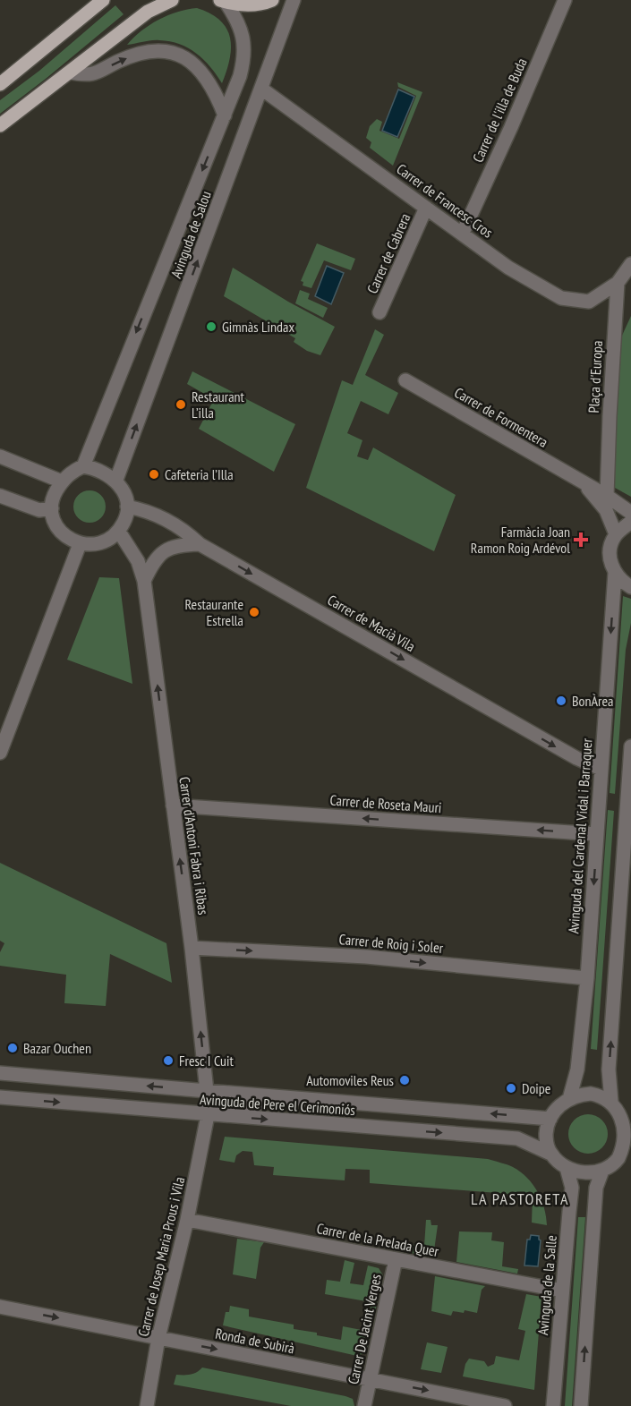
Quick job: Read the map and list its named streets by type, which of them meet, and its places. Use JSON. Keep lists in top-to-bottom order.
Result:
{
  "streets": {
    "street": [
      "Carrer de l'illa de Buda",
      "Carrer de Francesc Cros",
      "Avinguda de Salou",
      "Carrer de Cabrera",
      "Plaça d'Europa",
      "Carrer de Formentera",
      "Carrer de Macià Vila",
      "Carrer de Roseta Mauri",
      "Avinguda del Cardenal Vidal i Barraquer",
      "Carrer d'Antoni Fabra i Ribas",
      "Carrer de Roig i Soler",
      "Avinguda de Pere el Cerimoniós",
      "Carrer de la Prelada Quer",
      "Carrer de Josep Maria Prous i Vila",
      "Avinguda de la Salle",
      "Carrer De Jacint Verges",
      "Ronda de Subirà"
    ]
  },
  "crossings": [
    ["Carrer de l'illa de Buda", "Carrer de Francesc Cros"],
    ["Carrer de Francesc Cros", "Avinguda de Salou"],
    ["Carrer de Francesc Cros", "Carrer de Cabrera"],
    ["Carrer de Francesc Cros", "Plaça d'Europa"],
    ["Avinguda de Salou", "Carrer de Macià Vila"],
    ["Avinguda de Salou", "Carrer d'Antoni Fabra i Ribas"],
    ["Plaça d'Europa", "Carrer de Formentera"],
    ["Carrer de Formentera", "Avinguda del Cardenal Vidal i Barraquer"],
    ["Carrer de Macià Vila", "Avinguda del Cardenal Vidal i Barraquer"],
    ["Carrer de Macià Vila", "Carrer d'Antoni Fabra i Ribas"],
    ["Carrer de Roseta Mauri", "Avinguda del Cardenal Vidal i Barraquer"],
    ["Carrer de Roseta Mauri", "Carrer d'Antoni Fabra i Ribas"],
    ["Avinguda del Cardenal Vidal i Barraquer", "Carrer de Roig i Soler"],
    ["Avinguda del Cardenal Vidal i Barraquer", "Avinguda de Pere el Cerimoniós"],
    ["Avinguda del Cardenal Vidal i Barraquer", "Avinguda de la Salle"],
    ["Carrer d'Antoni Fabra i Ribas", "Carrer de Roig i Soler"],
    ["Carrer d'Antoni Fabra i Ribas", "Avinguda de Pere el Cerimoniós"],
    ["Carrer d'Antoni Fabra i Ribas", "Carrer de Josep Maria Prous i Vila"],
    ["Avinguda de Pere el Cerimoniós", "Carrer de Josep Maria Prous i Vila"],
    ["Avinguda de Pere el Cerimoniós", "Avinguda de la Salle"],
    ["Carrer de la Prelada Quer", "Carrer de Josep Maria Prous i Vila"],
    ["Carrer de la Prelada Quer", "Avinguda de la Salle"],
    ["Carrer de la Prelada Quer", "Carrer De Jacint Verges"],
    ["Carrer de Josep Maria Prous i Vila", "Ronda de Subirà"],
    ["Carrer De Jacint Verges", "Ronda de Subirà"]
  ],
  "one_way": [
    "Carrer de Macià Vila",
    "Carrer de Roseta Mauri",
    "Carrer d'Antoni Fabra i Ribas",
    "Carrer de Roig i Soler",
    "Ronda de Subirà"
  ],
  "districts": ["LA PASTORETA"],
  "places": {
    "other": [
      "Gimnàs Lindax",
      "Restaurant L’illa",
      "Cafeteria l’Illa",
      "Restaurante Estrella",
      "BonÀrea",
      "Bazar Ouchen",
      "Fresc I Cuit",
      "Automoviles Reus",
      "Doipe"
    ],
    "health": ["Farmàcia Joan Ramon Roig Ardévol"]
  }
}
